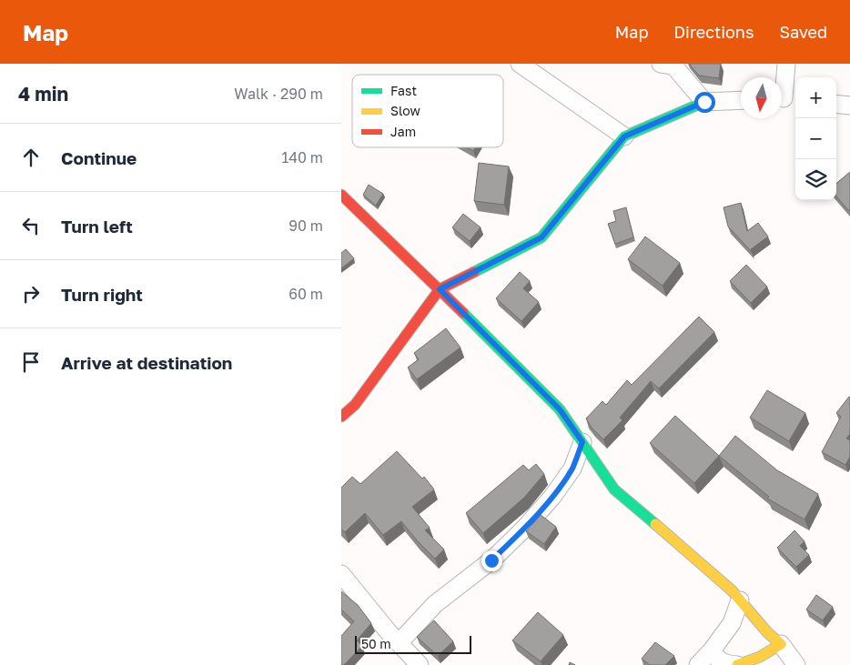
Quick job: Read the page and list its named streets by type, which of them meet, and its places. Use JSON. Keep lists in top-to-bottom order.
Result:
{
  "legend": ["Fast", "Slow", "Jam"],
  "scale_bar": "50 m",
  "north": "bottom",
  "page": {
    "header": "Map",
    "nav": ["Map", "Directions", "Saved"],
    "heading": ["4 min", "Walk · 290 m"],
    "map_buttons": ["+", "−"],
    "list": [
      ["Continue", "140 m"],
      ["Turn left", "90 m"],
      ["Turn right", "60 m"],
      "Arrive at destination"
    ],
    "scale": "50 m"
  }
}
